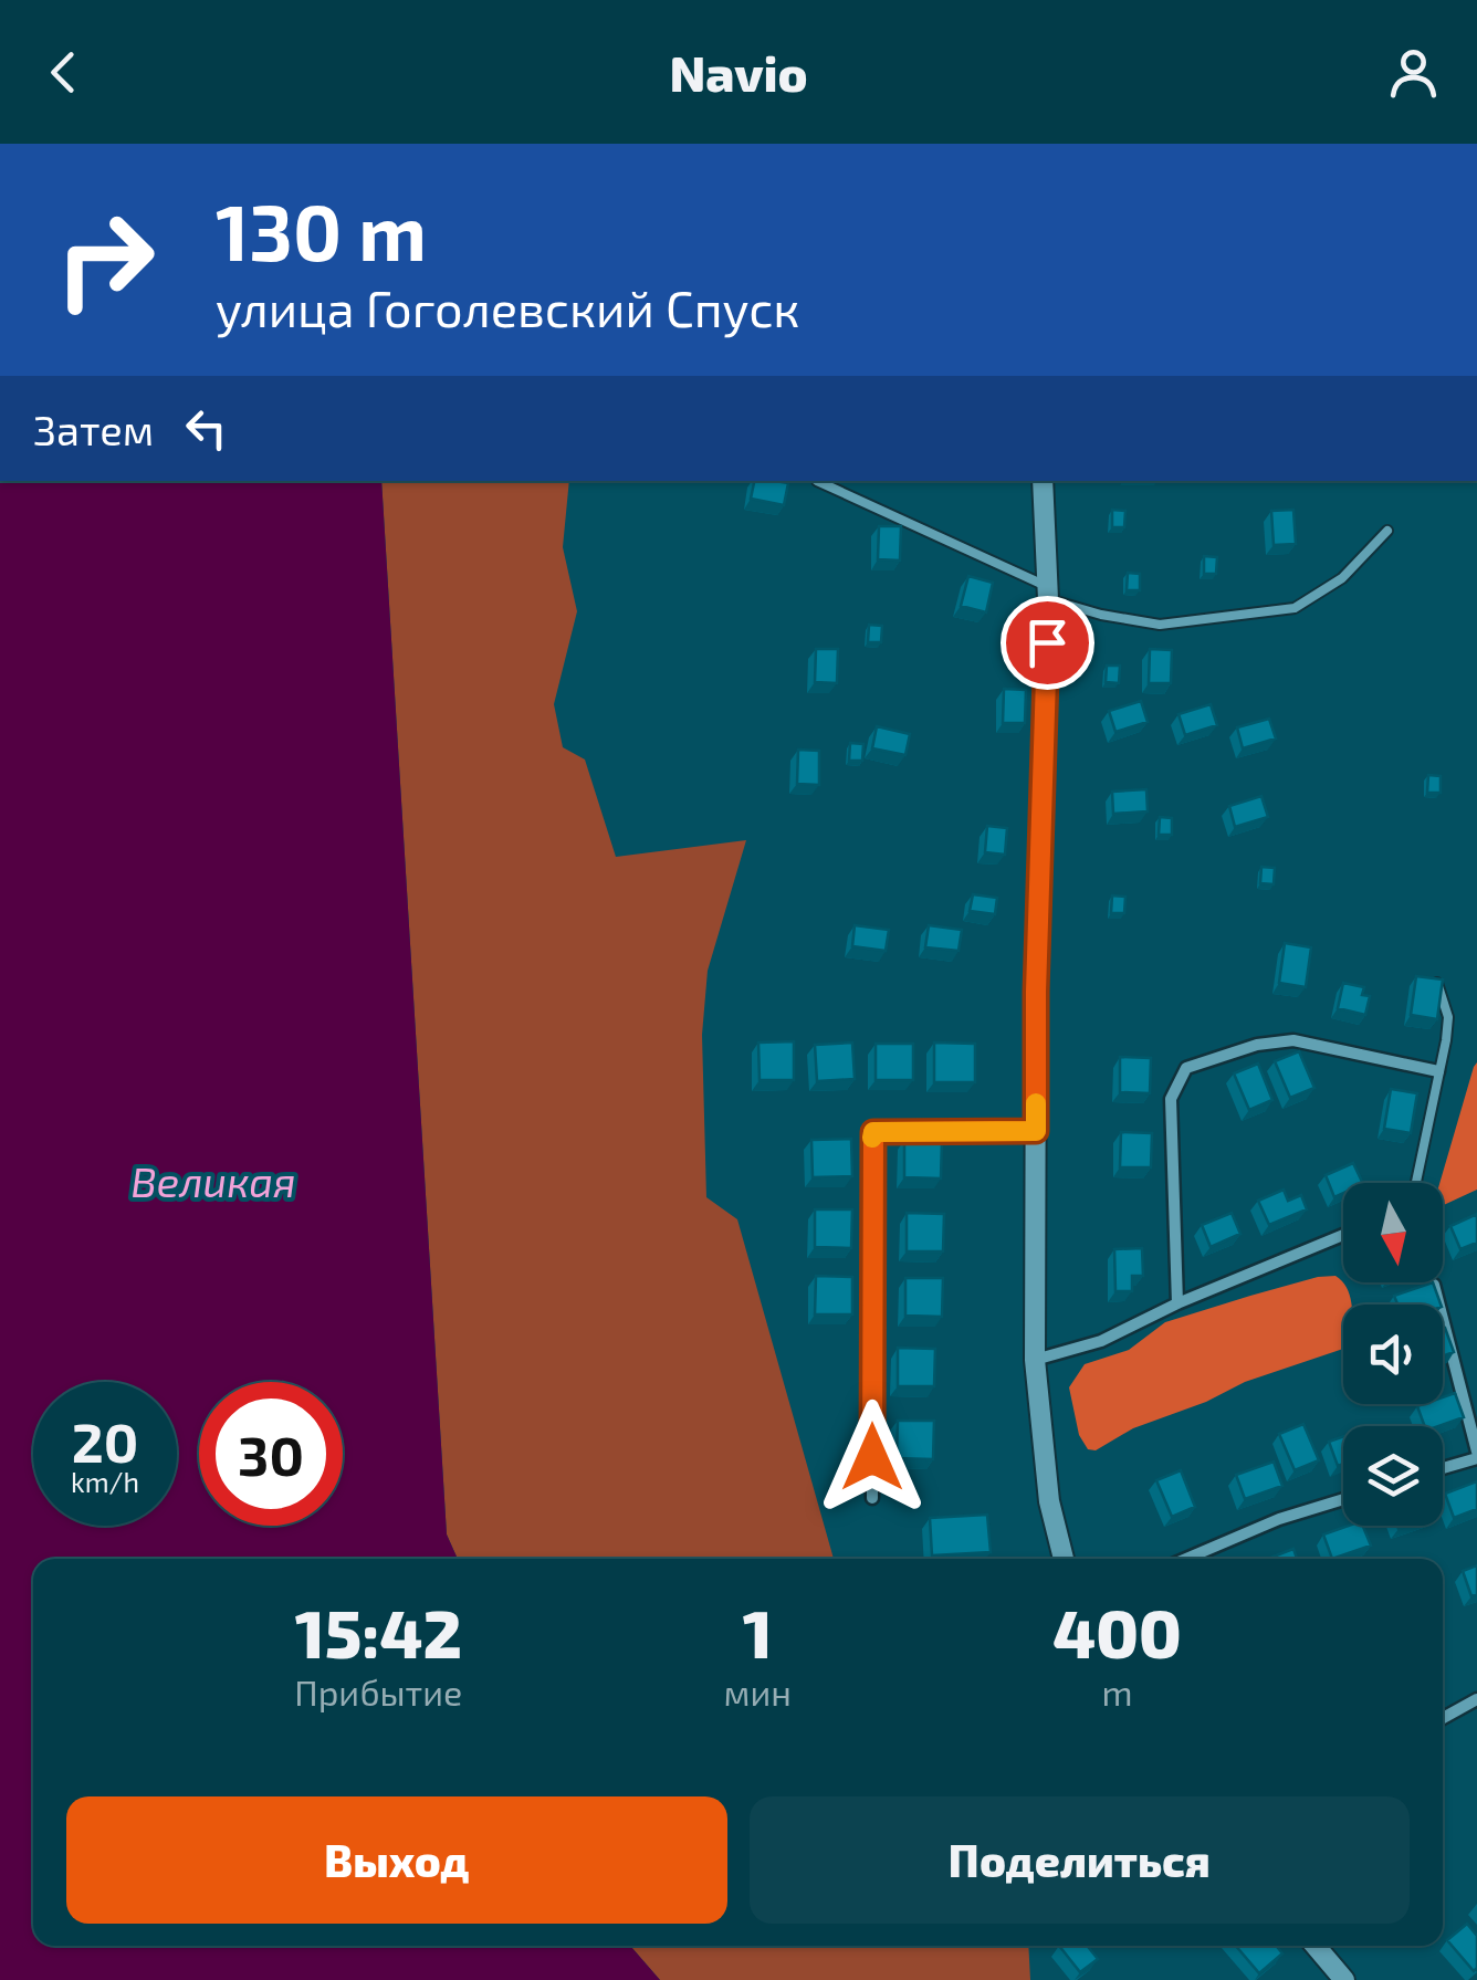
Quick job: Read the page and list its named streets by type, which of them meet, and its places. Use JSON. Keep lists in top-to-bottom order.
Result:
{
  "water": ["Великая"],
  "north": "bottom",
  "page": {
    "header": "Navio",
    "turn": ["130 m", "улица Гоголевский Спуск"],
    "then": "Затем",
    "speed": "20 km/h",
    "limit": "30",
    "eta": [
      "15:42",
      "Прибытие",
      "1",
      "мин",
      "400",
      "m"
    ],
    "buttons": ["Выход", "Поделиться"]
  }
}
